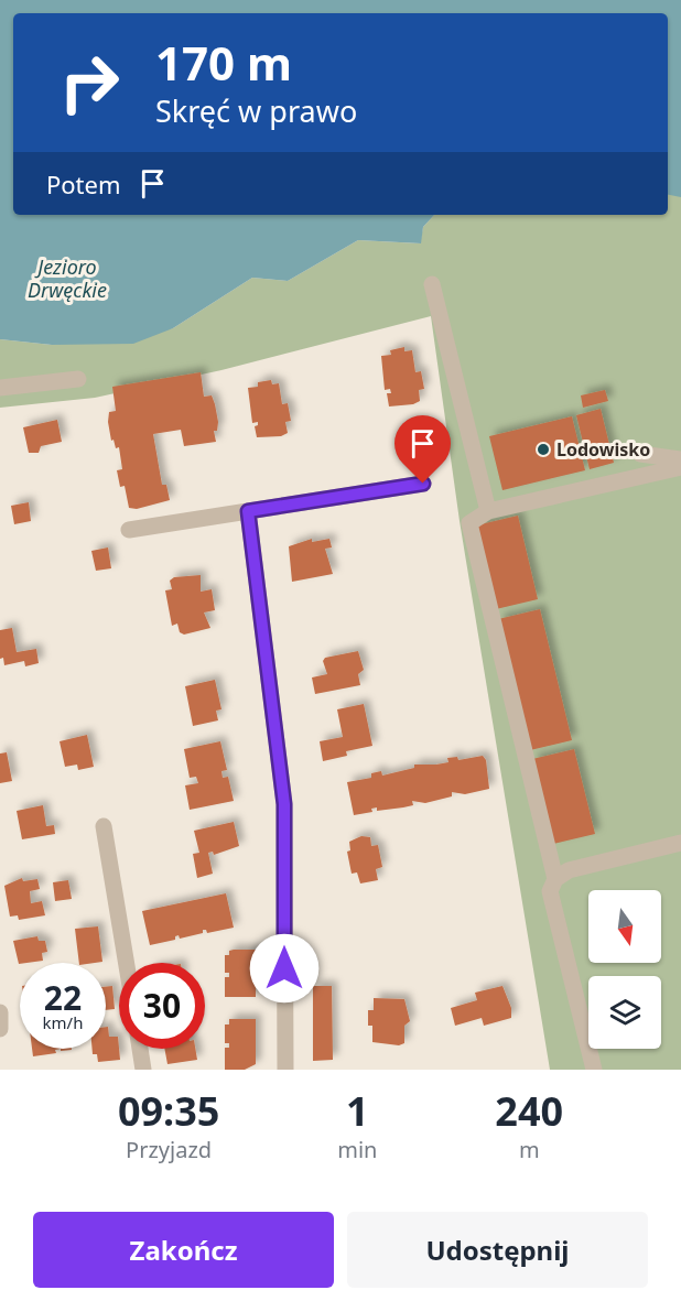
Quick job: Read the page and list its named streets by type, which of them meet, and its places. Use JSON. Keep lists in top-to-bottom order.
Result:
{
  "water": ["Jezioro Drwęckie"],
  "places": ["Lodowisko"],
  "north": "bottom",
  "page": {
    "turn": ["170 m", "Skręć w prawo"],
    "then": "Potem",
    "speed": "22 km/h",
    "limit": "30",
    "eta": [
      "09:35",
      "Przyjazd",
      "1",
      "min",
      "240",
      "m"
    ],
    "buttons": ["Zakończ", "Udostępnij"]
  }
}
